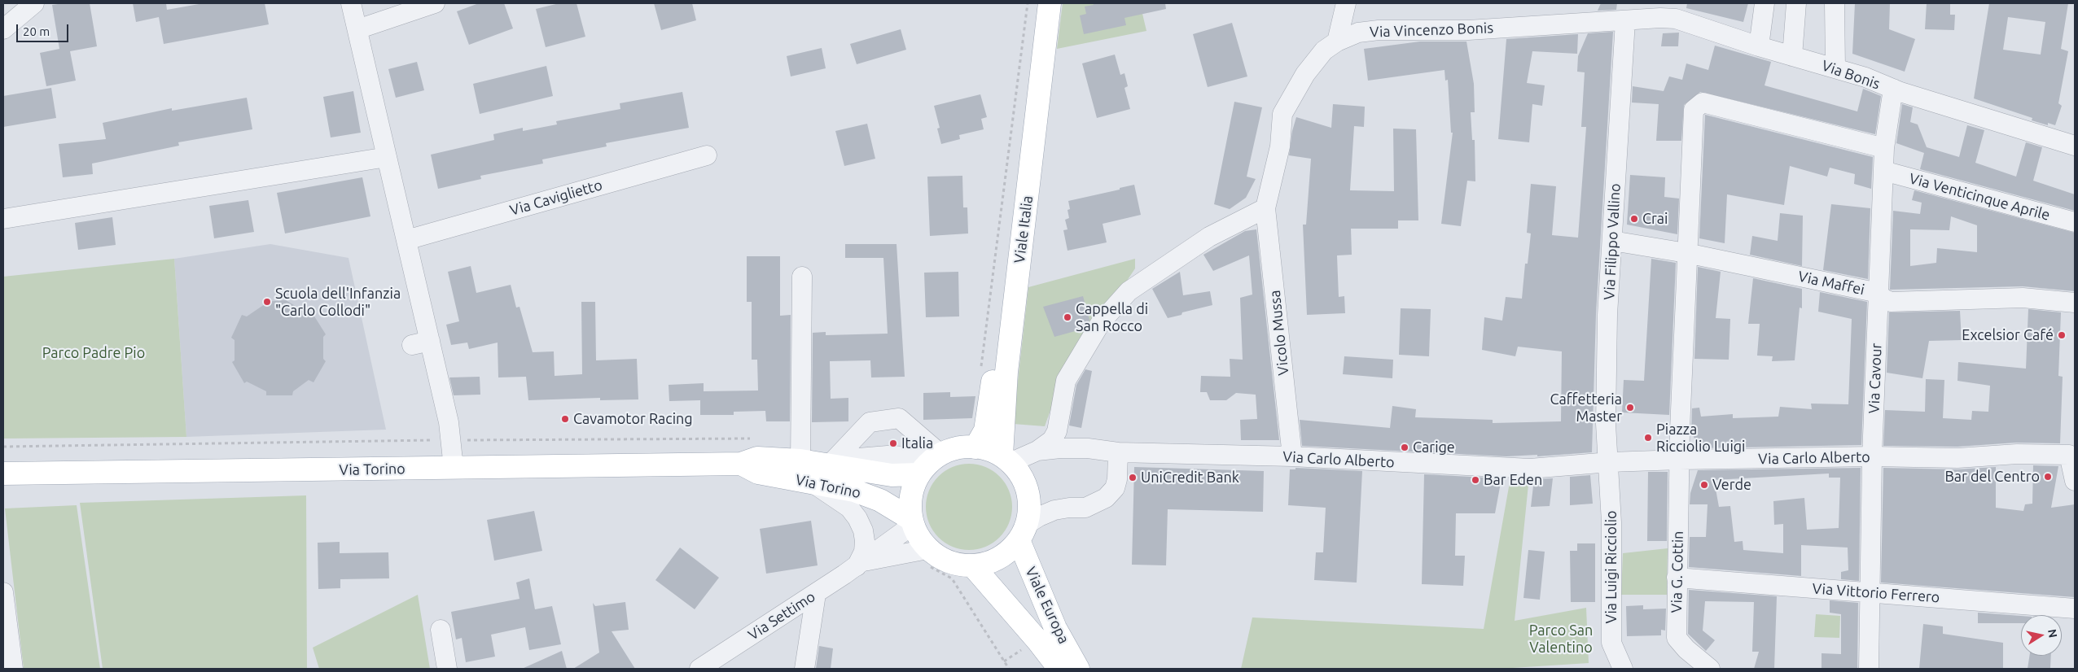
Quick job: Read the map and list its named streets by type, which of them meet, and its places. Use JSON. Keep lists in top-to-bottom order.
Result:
{
  "streets": {
    "main road": ["Viale Italia", "Via Torino", "Viale Europa"],
    "street": [
      "Via Vincenzo Bonis",
      "Via Bonis",
      "Via Venticinque Aprile",
      "Via Caviglietto",
      "Via Filippo Vallino",
      "Via Maffei",
      "Vicolo Mussa",
      "Via Cavour",
      "Via Carlo Alberto",
      "Via Luigi Ricciolio",
      "Via G. Cottin",
      "Via Vittorio Ferrero",
      "Via Settimo"
    ]
  },
  "crossings": [
    ["Via Vincenzo Bonis", "Via Bonis"],
    ["Via Vincenzo Bonis", "Via Filippo Vallino"],
    ["Via Vincenzo Bonis", "Vicolo Mussa"],
    ["Via Bonis", "Via Filippo Vallino"],
    ["Via Bonis", "Via Cavour"],
    ["Via Venticinque Aprile", "Via Cavour"],
    ["Viale Italia", "Via Carlo Alberto"],
    ["Viale Italia", "Via Torino"],
    ["Viale Italia", "Viale Europa"],
    ["Viale Italia", "Via Settimo"],
    ["Via Filippo Vallino", "Via Maffei"],
    ["Via Filippo Vallino", "Via Carlo Alberto"],
    ["Via Filippo Vallino", "Via Luigi Ricciolio"],
    ["Via Maffei", "Via Cavour"],
    ["Via Maffei", "Via G. Cottin"],
    ["Vicolo Mussa", "Via Carlo Alberto"],
    ["Via Cavour", "Via Carlo Alberto"],
    ["Via Cavour", "Via G. Cottin"],
    ["Via Cavour", "Via Vittorio Ferrero"],
    ["Via Carlo Alberto", "Via Torino"],
    ["Via Carlo Alberto", "Via Luigi Ricciolio"],
    ["Via Carlo Alberto", "Via G. Cottin"],
    ["Via Carlo Alberto", "Viale Europa"],
    ["Via Carlo Alberto", "Via Settimo"],
    ["Via Torino", "Viale Europa"],
    ["Via Torino", "Via Settimo"],
    ["Via G. Cottin", "Via Vittorio Ferrero"],
    ["Viale Europa", "Via Settimo"]
  ],
  "parks": ["Parco Padre Pio", "Parco San Valentino"],
  "places": [
    "Crai",
    "Scuola dell'Infanzia \"Carlo Collodi\"",
    "Cappella di San Rocco",
    "Excelsior Café",
    "Caffetteria Master",
    "Cavamotor Racing",
    "Piazza Ricciolio Luigi",
    "Italia",
    "Carige",
    "Bar del Centro",
    "UniCredit Bank",
    "Bar Eden",
    "Verde"
  ],
  "scale_bar": "20 m",
  "north": "right"
}
